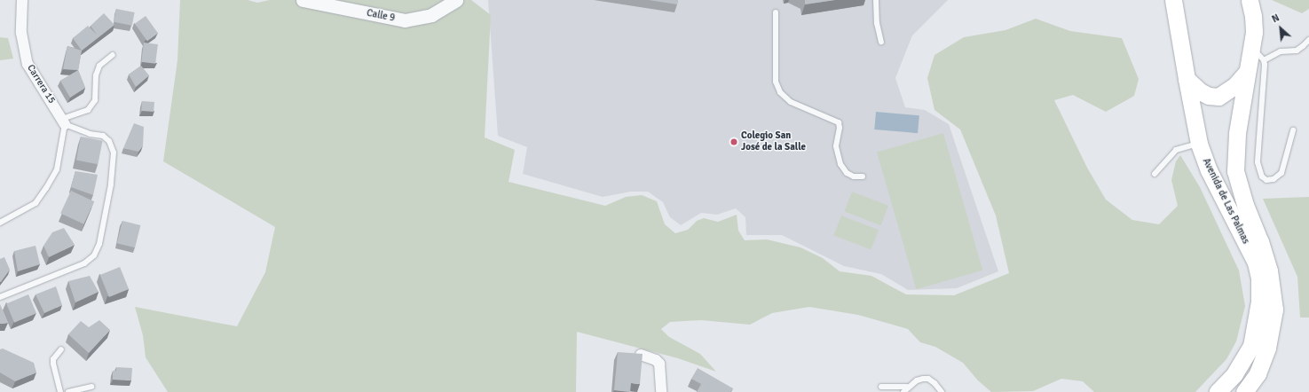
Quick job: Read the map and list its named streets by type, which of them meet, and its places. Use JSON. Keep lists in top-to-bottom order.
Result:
{
  "streets": {
    "main road": ["Avenida de Las Palmas"],
    "street": ["Calle 9", "Carrera 15"]
  },
  "places": ["Colegio San José de la Salle"],
  "north": "top left"
}
